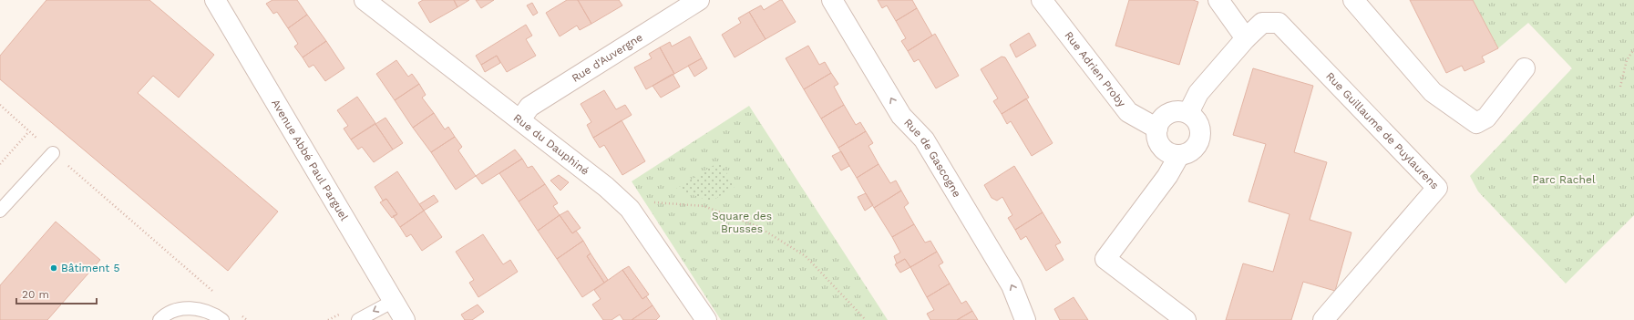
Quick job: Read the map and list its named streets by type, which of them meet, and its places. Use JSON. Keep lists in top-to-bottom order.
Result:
{
  "streets": {
    "street": [
      "Rue d'Auvergne",
      "Rue Adrien Proby",
      "Rue Guillaume de Puylaurens",
      "Rue du Dauphiné",
      "Rue de Gascogne",
      "Avenue Abbé Paul Parguel"
    ]
  },
  "crossings": [
    ["Rue d'Auvergne", "Rue du Dauphiné"],
    ["Rue Adrien Proby", "Rue Guillaume de Puylaurens"]
  ],
  "one_way": ["Rue de Gascogne"],
  "parks": ["Parc Rachel", "Square des Brusses"],
  "places": ["Bâtiment 5"],
  "scale_bar": "20 m"
}
